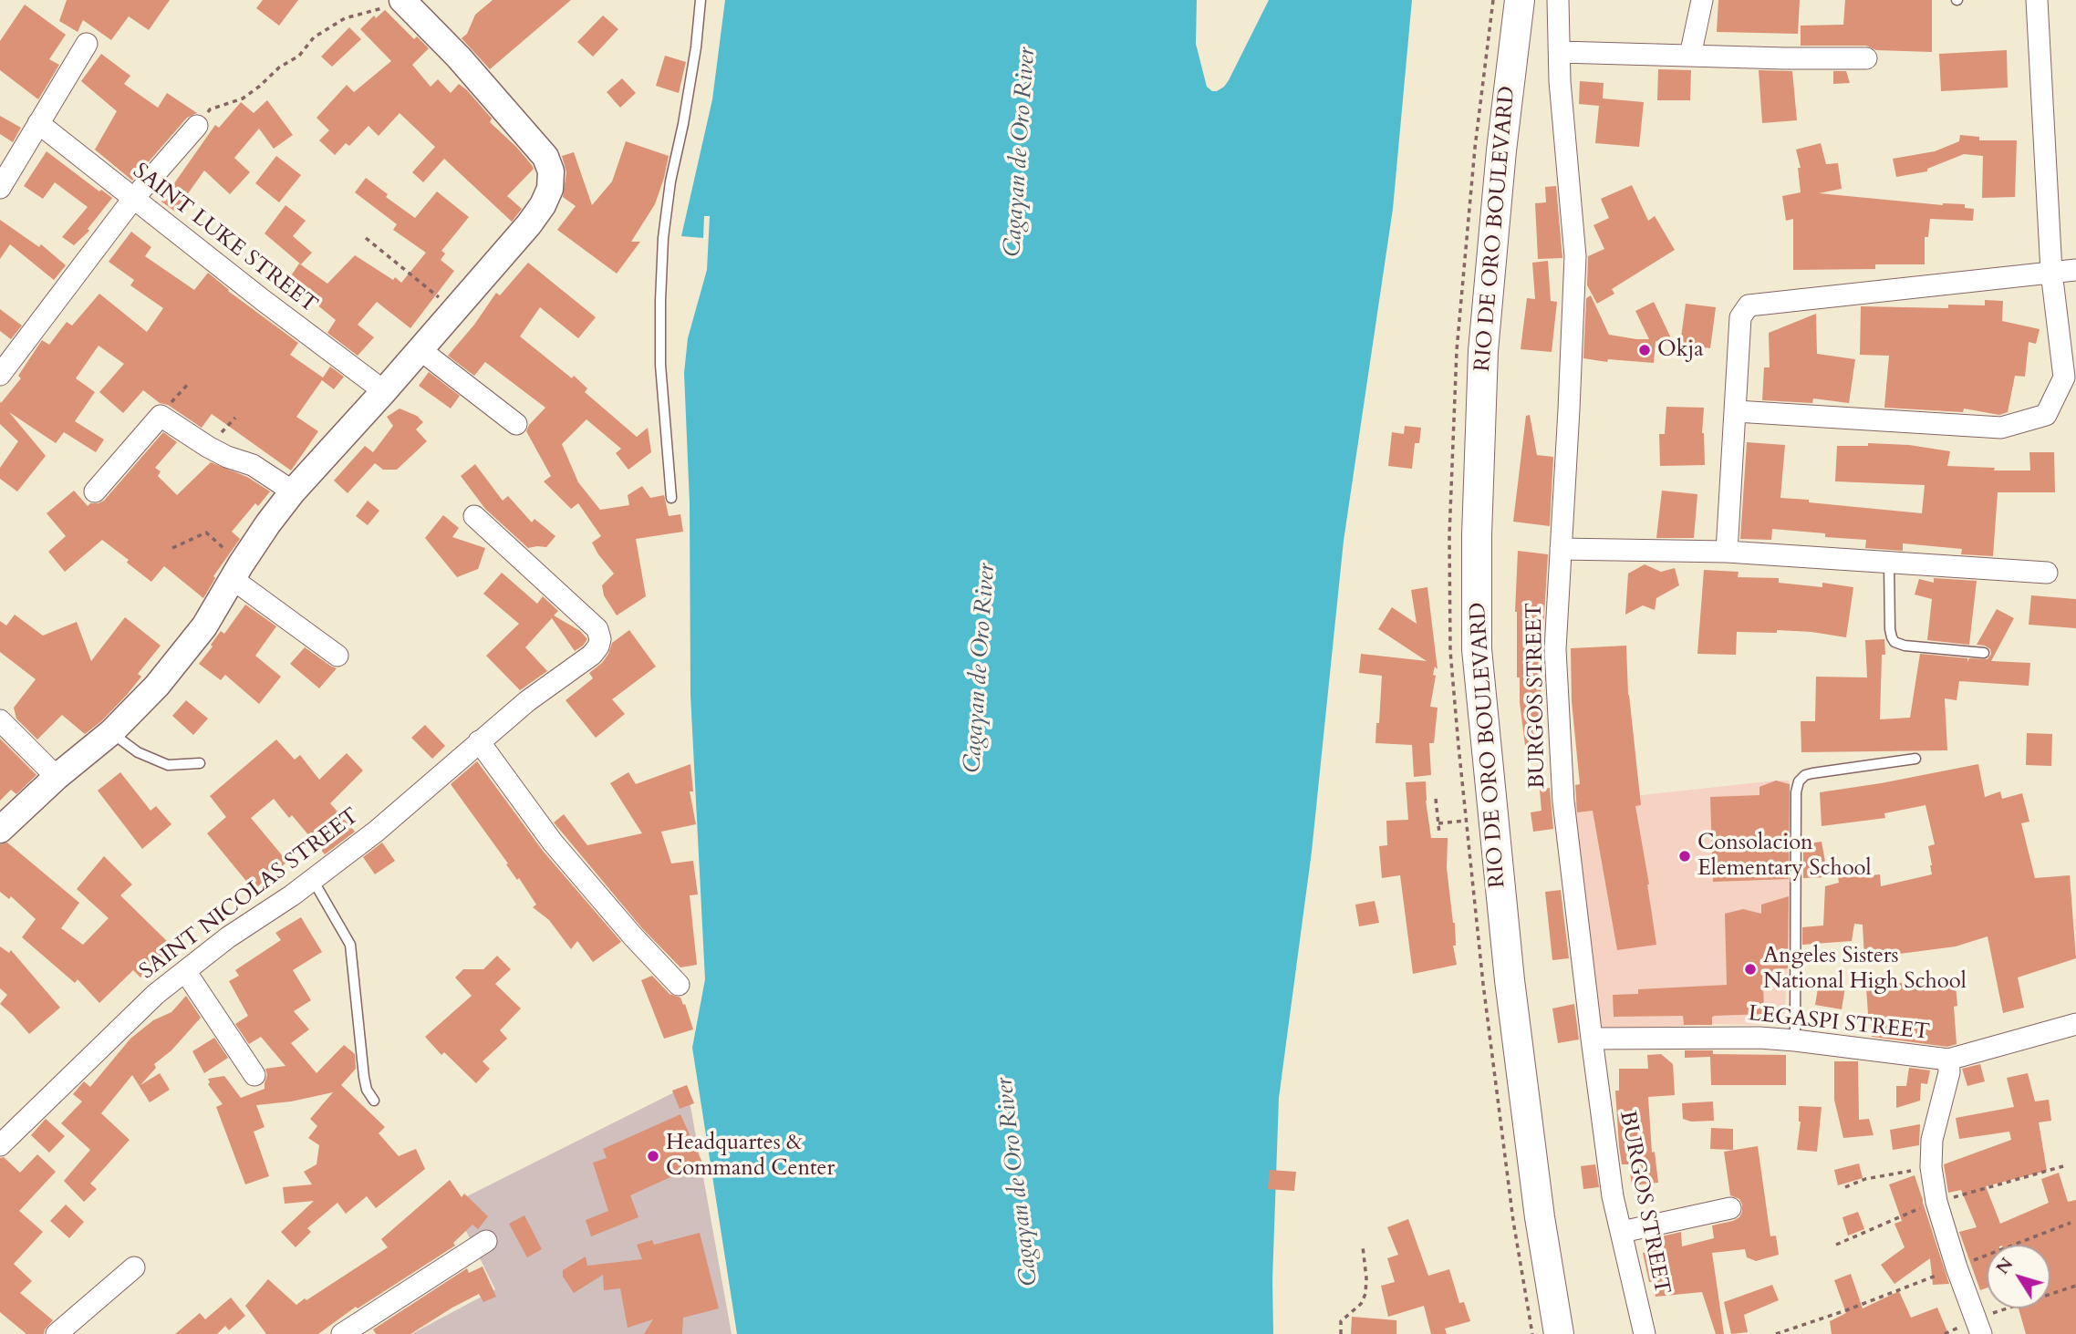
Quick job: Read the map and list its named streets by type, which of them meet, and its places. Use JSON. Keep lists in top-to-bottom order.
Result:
{
  "streets": {
    "main road": ["RIO DE ORO BOULEVARD"],
    "street": [
      "SAINT LUKE STREET",
      "BURGOS STREET",
      "SAINT NICOLAS STREET",
      "LEGASPI STREET"
    ]
  },
  "crossings": [
    ["BURGOS STREET", "LEGASPI STREET"]
  ],
  "water": ["Cagayan de Oro River"],
  "places": [
    "Okja",
    "Consolacion Elementary School",
    "Angeles Sisters National High School",
    "Headquartes & Command Center"
  ],
  "north": "top left"
}
